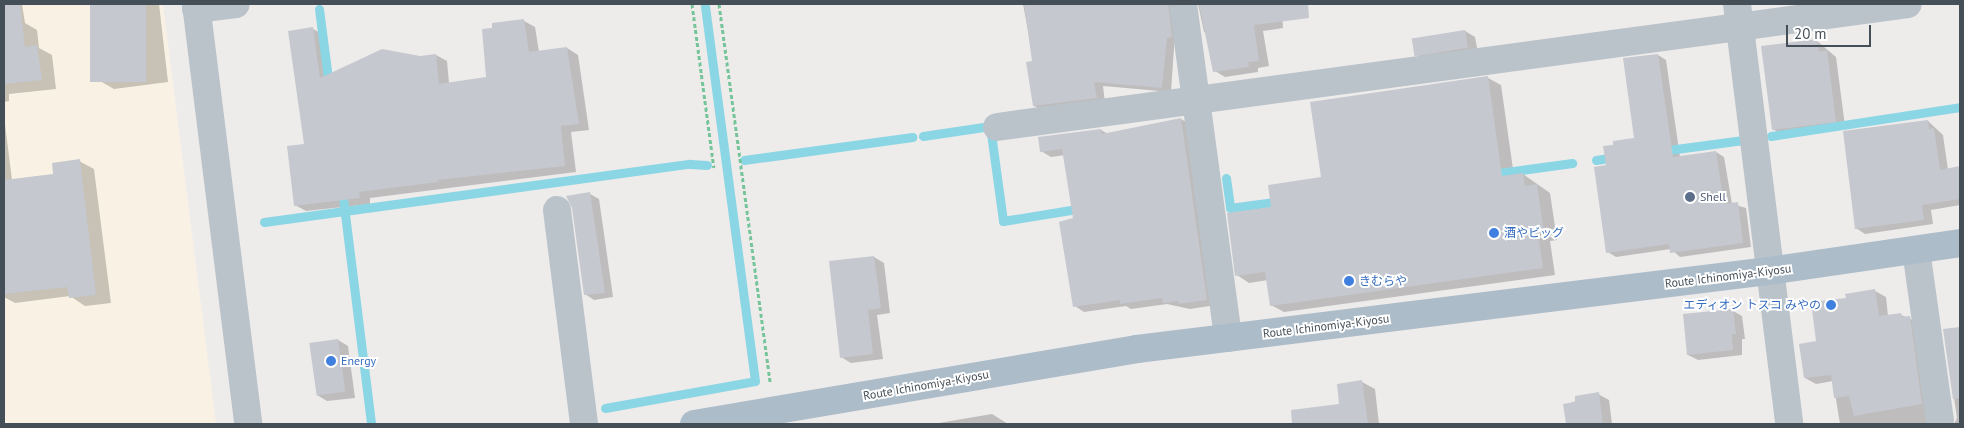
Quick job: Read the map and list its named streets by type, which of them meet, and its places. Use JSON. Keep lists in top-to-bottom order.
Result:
{
  "streets": {
    "main road": ["Route Ichinomiya-Kiyosu"]
  },
  "places": [
    "Shell",
    "酒やビッグ",
    "きむらや",
    "エディオン トスコ みやの",
    "Energy"
  ],
  "scale_bar": "20 m"
}
